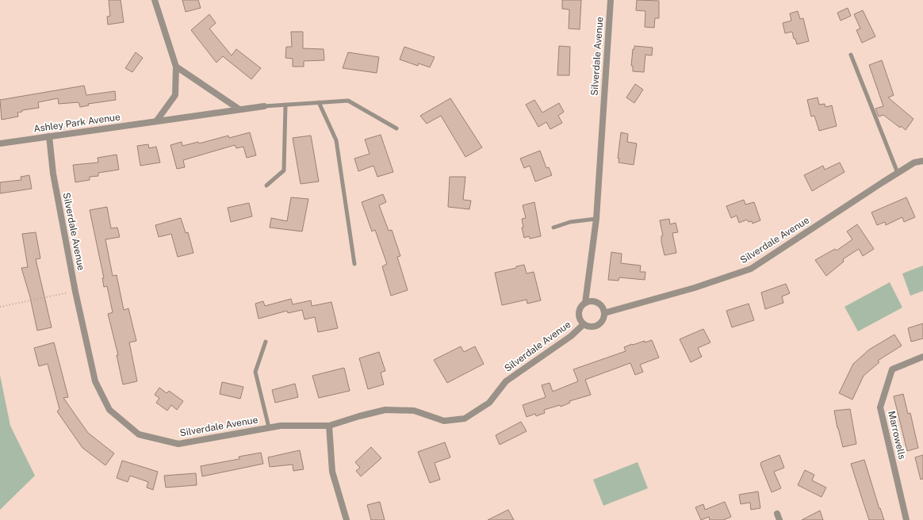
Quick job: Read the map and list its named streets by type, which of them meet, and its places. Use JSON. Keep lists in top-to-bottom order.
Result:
{
  "streets": {
    "street": ["Silverdale Avenue", "Ashley Park Avenue", "Marrowells"]
  },
  "crossings": [
    ["Silverdale Avenue", "Ashley Park Avenue"]
  ]
}
